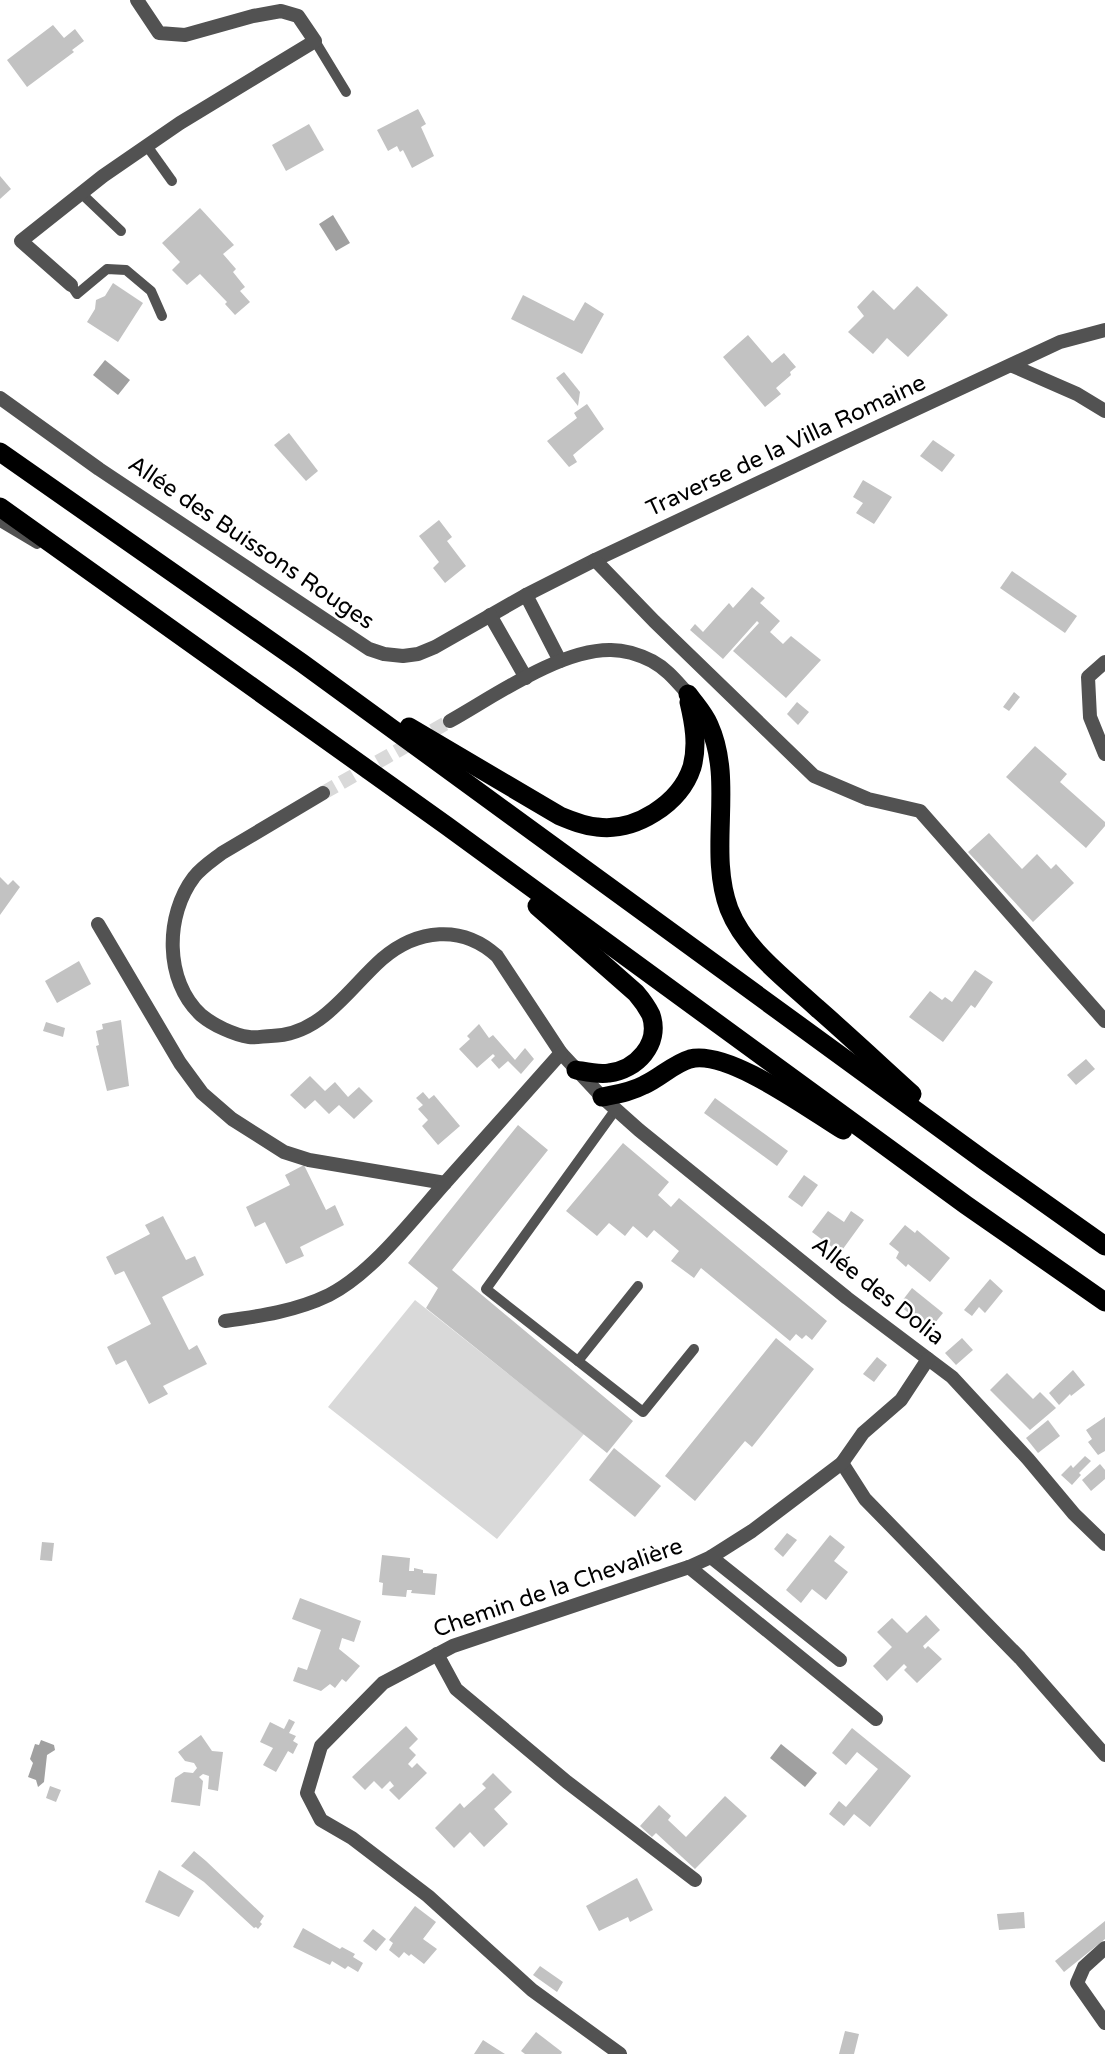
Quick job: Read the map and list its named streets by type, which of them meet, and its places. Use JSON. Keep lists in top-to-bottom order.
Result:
{
  "streets": {
    "street": [
      "Traverse de la Villa Romaine",
      "Allée des Buissons Rouges",
      "Allée des Dolia",
      "Chemin de la Chevalière"
    ]
  },
  "crossings": [
    ["Traverse de la Villa Romaine", "Allée des Buissons Rouges"],
    ["Allée des Dolia", "Chemin de la Chevalière"]
  ]
}
